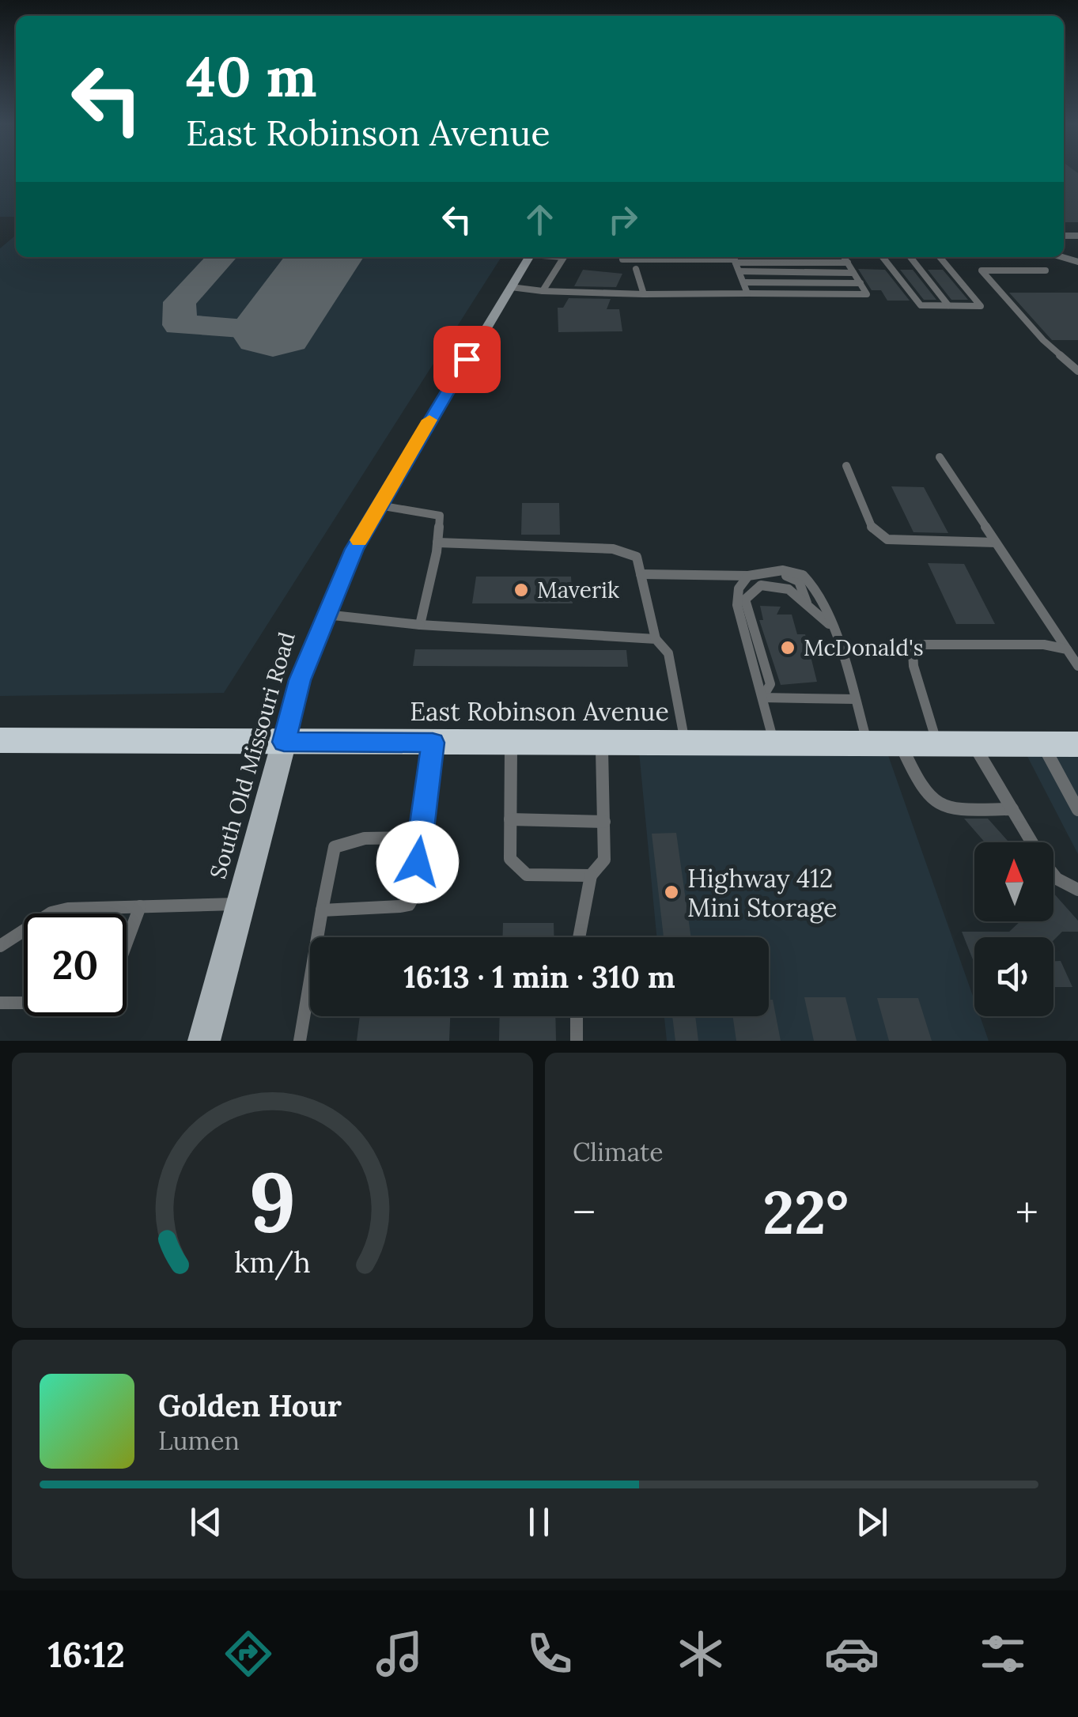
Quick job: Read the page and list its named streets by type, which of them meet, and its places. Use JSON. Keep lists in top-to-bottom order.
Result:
{
  "streets": {
    "highway": ["East Robinson Avenue"],
    "main road": ["South Old Missouri Road"]
  },
  "crossings": [
    ["East Robinson Avenue", "South Old Missouri Road"]
  ],
  "places": ["Maverik", "McDonald's", "Highway 412 Mini Storage"],
  "north": "top",
  "page": {
    "turn": ["40 m", "East Robinson Avenue"],
    "limit": "20",
    "trip": "16:13 · 1 min · 310 m",
    "tile": "Climate",
    "heat": ["−", "22°", "+"],
    "song": ["Golden Hour", "Lumen"],
    "tabs": "16:12",
    "gauge": ["9", "km/h"]
  }
}
